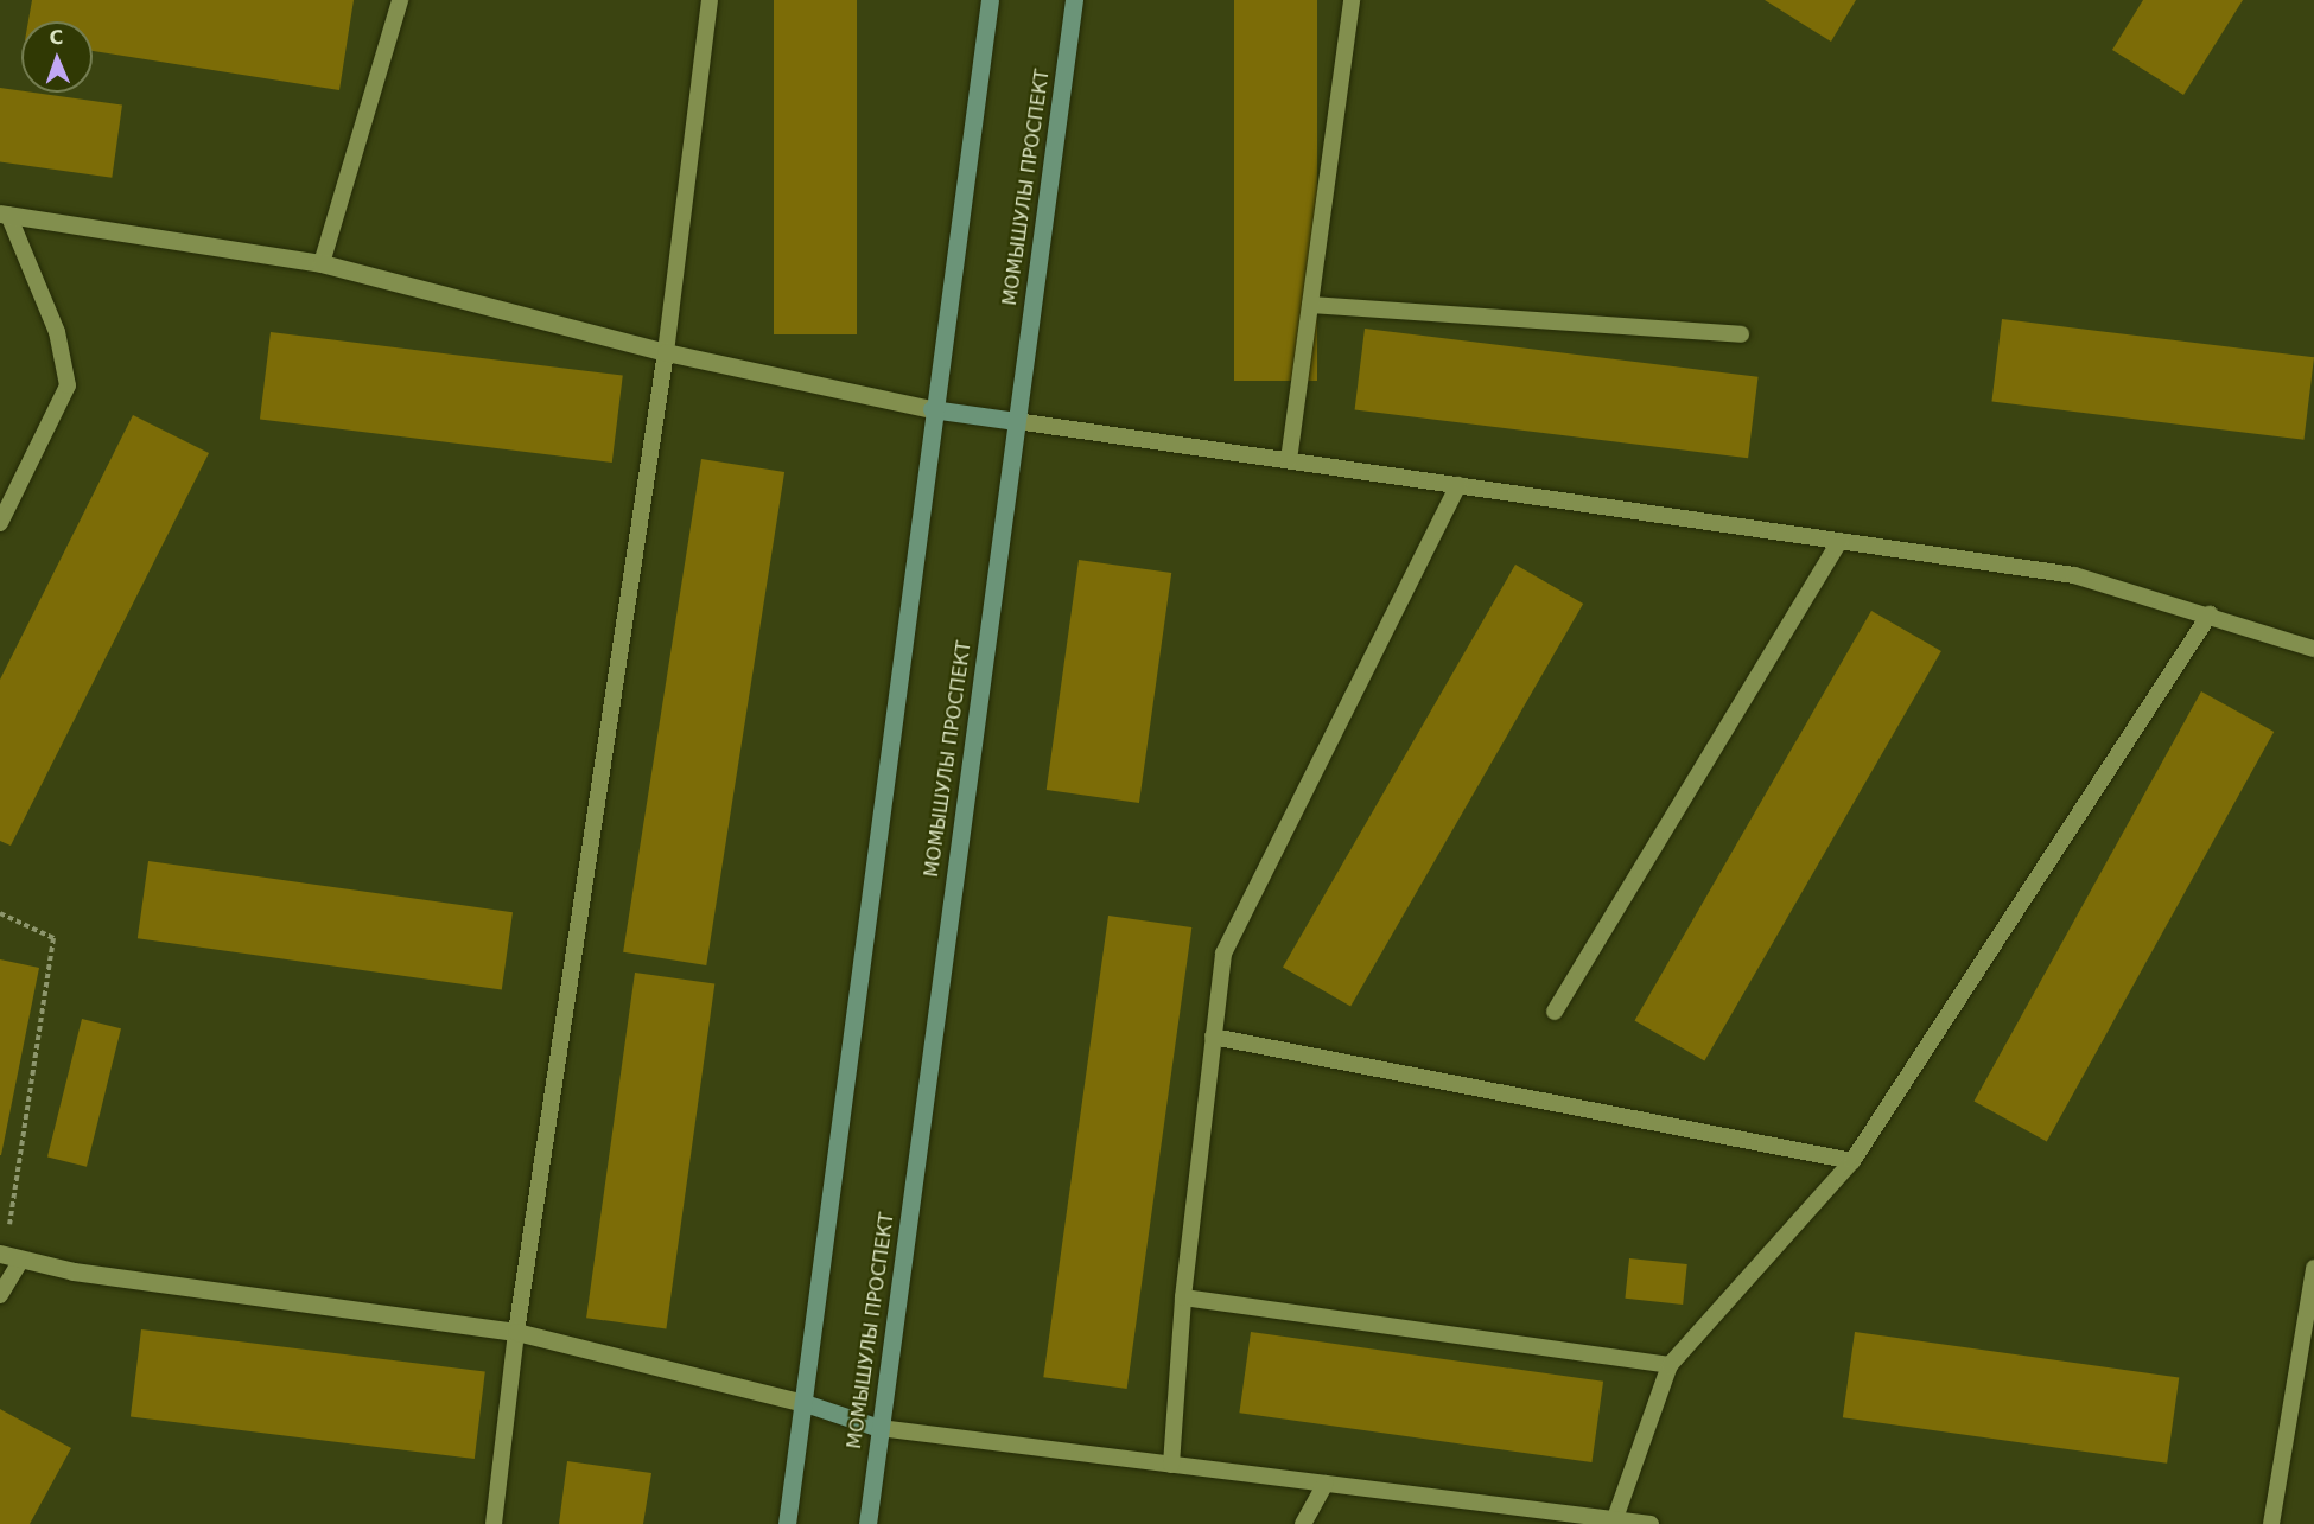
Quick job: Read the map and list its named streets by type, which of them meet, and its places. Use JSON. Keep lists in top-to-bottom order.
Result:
{
  "streets": {
    "street": ["МОМЫШУЛЫ ПРОСПЕКТ"]
  },
  "north": "top"
}
